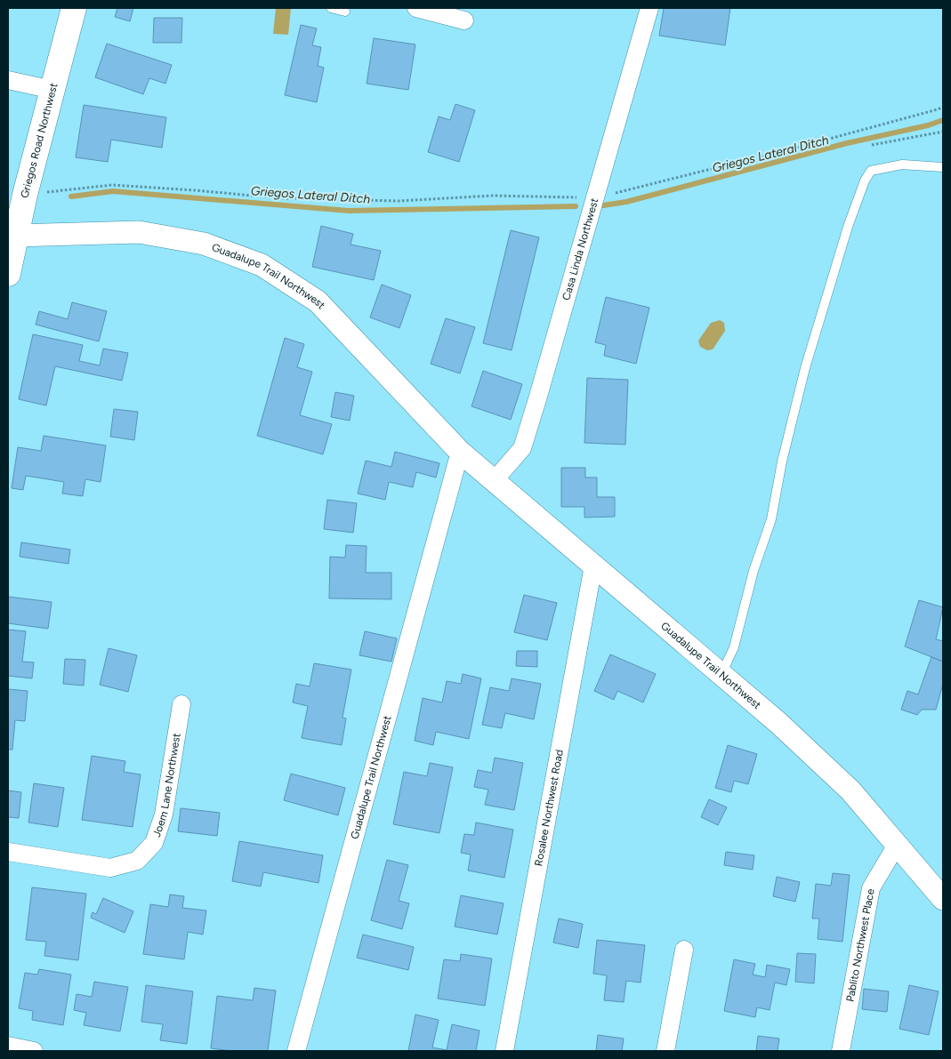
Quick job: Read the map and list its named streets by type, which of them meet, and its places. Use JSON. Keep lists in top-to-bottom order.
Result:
{
  "streets": {
    "main road": ["Griegos Road Northwest"],
    "street": [
      "Casa Linda Northwest",
      "Guadalupe Trail Northwest",
      "Joem Lane Northwest",
      "Rosalee Northwest Road",
      "Pablito Northwest Place"
    ]
  },
  "crossings": [
    ["Griegos Road Northwest", "Guadalupe Trail Northwest"],
    ["Casa Linda Northwest", "Guadalupe Trail Northwest"],
    ["Guadalupe Trail Northwest", "Rosalee Northwest Road"],
    ["Guadalupe Trail Northwest", "Pablito Northwest Place"]
  ],
  "water": ["Griegos Lateral Ditch"]
}
